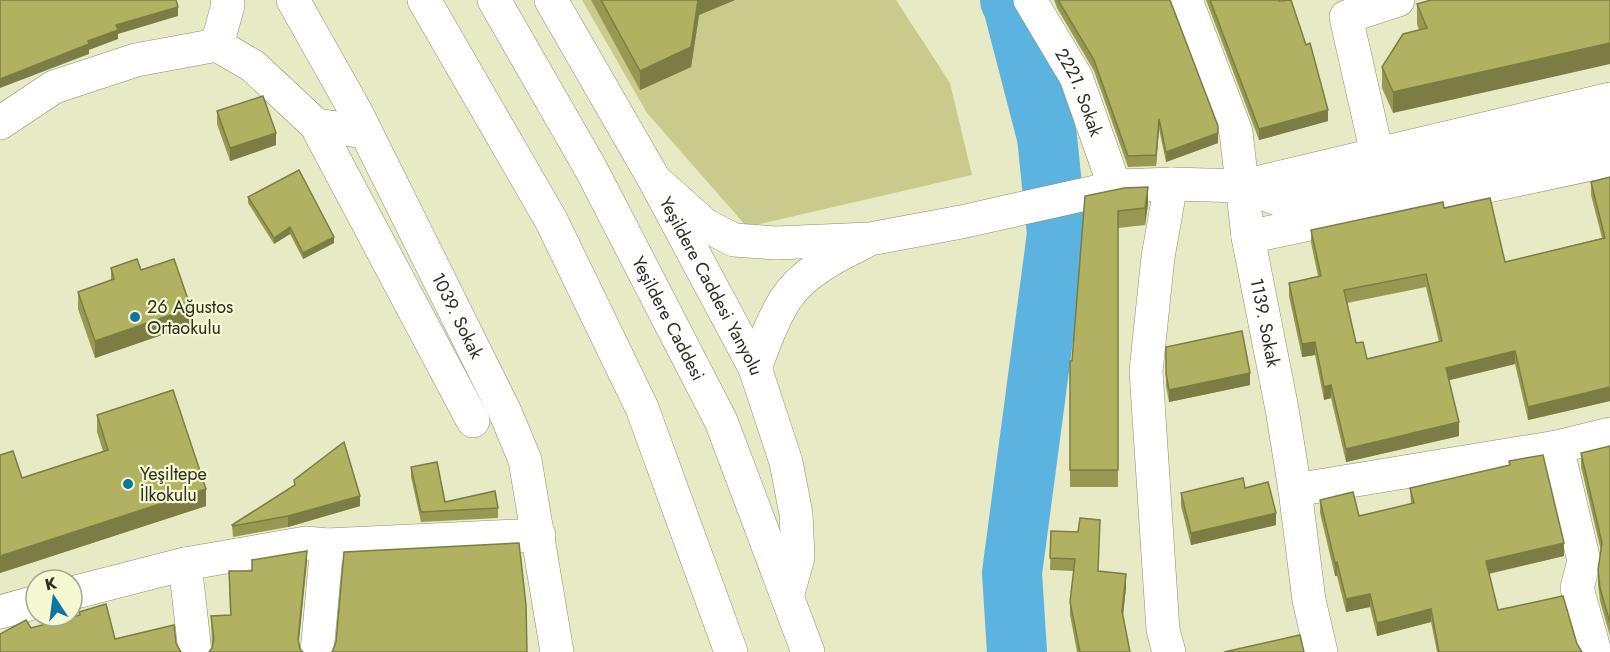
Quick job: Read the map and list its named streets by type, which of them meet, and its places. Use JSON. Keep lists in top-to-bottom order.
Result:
{
  "streets": {
    "main road": [
      "2221. Sokak",
      "Yeşildere Caddesi Yanyolu",
      "1039. Sokak",
      "Yeşildere Caddesi",
      "1139. Sokak"
    ]
  },
  "crossings": [
    ["Yeşildere Caddesi Yanyolu", "Yeşildere Caddesi"]
  ],
  "places": ["26 Ağustos Ortaokulu", "Yeşiltepe İlkokulu"],
  "north": "top"
}
